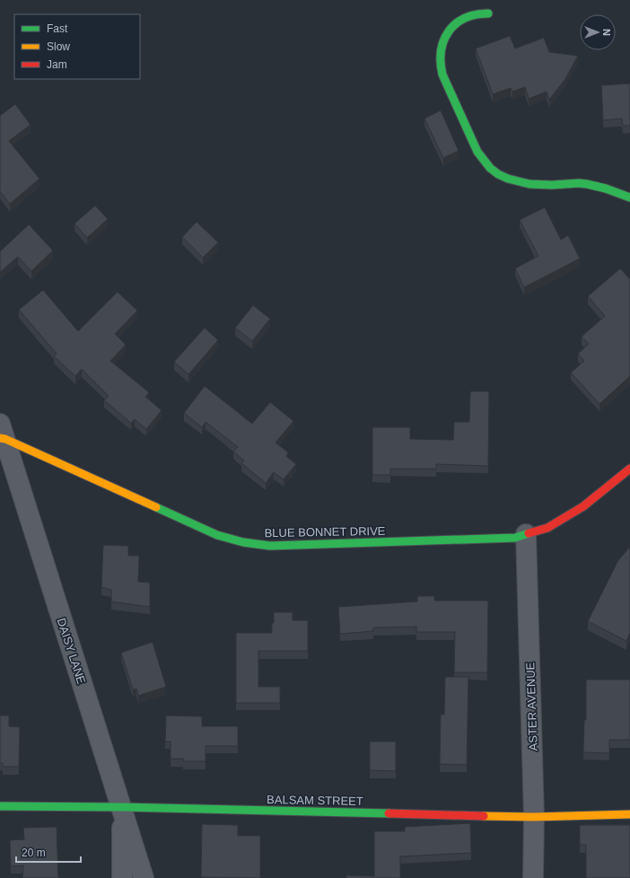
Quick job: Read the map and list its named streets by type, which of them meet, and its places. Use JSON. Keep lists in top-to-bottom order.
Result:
{
  "streets": {
    "street": [
      "BLUE BONNET DRIVE",
      "DAISY LANE",
      "ASTER AVENUE",
      "BALSAM STREET"
    ]
  },
  "crossings": [
    ["BLUE BONNET DRIVE", "DAISY LANE"],
    ["BLUE BONNET DRIVE", "ASTER AVENUE"],
    ["DAISY LANE", "BALSAM STREET"],
    ["ASTER AVENUE", "BALSAM STREET"]
  ],
  "legend": ["Fast", "Slow", "Jam"],
  "scale_bar": "20 m",
  "north": "right"
}
